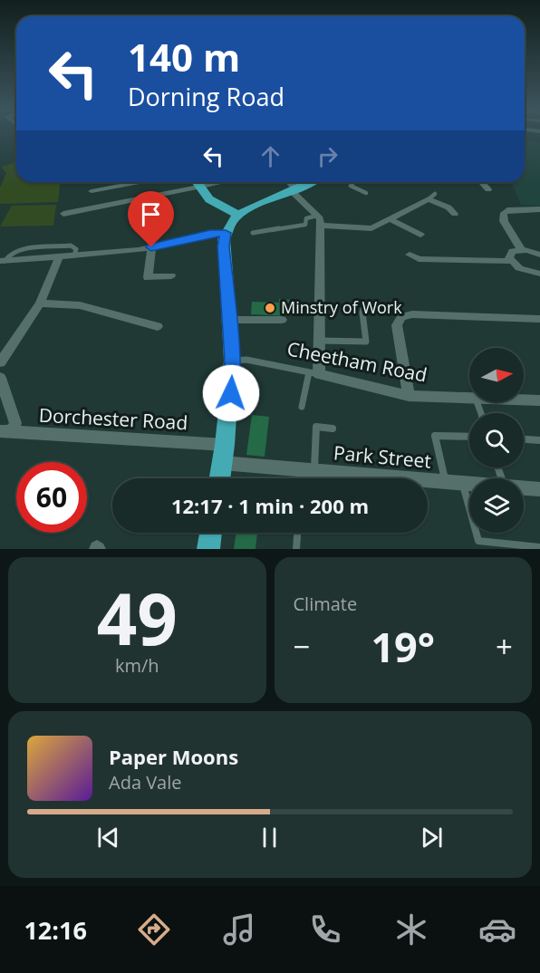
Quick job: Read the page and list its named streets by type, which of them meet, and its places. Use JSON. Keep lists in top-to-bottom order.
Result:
{
  "streets": {
    "street": ["Cheetham Road", "Dorchester Road", "Park Street"]
  },
  "crossings": [
    ["Dorchester Road", "Park Street"]
  ],
  "places": ["Minstry of Work"],
  "north": "right",
  "page": {
    "turn": ["140 m", "Dorning Road"],
    "limit": "60",
    "trip": "12:17 · 1 min · 200 m",
    "tile": [
      ["49", "km/h"],
      "Climate"
    ],
    "heat": ["−", "19°", "+"],
    "song": ["Paper Moons", "Ada Vale"],
    "tabs": "12:16"
  }
}
